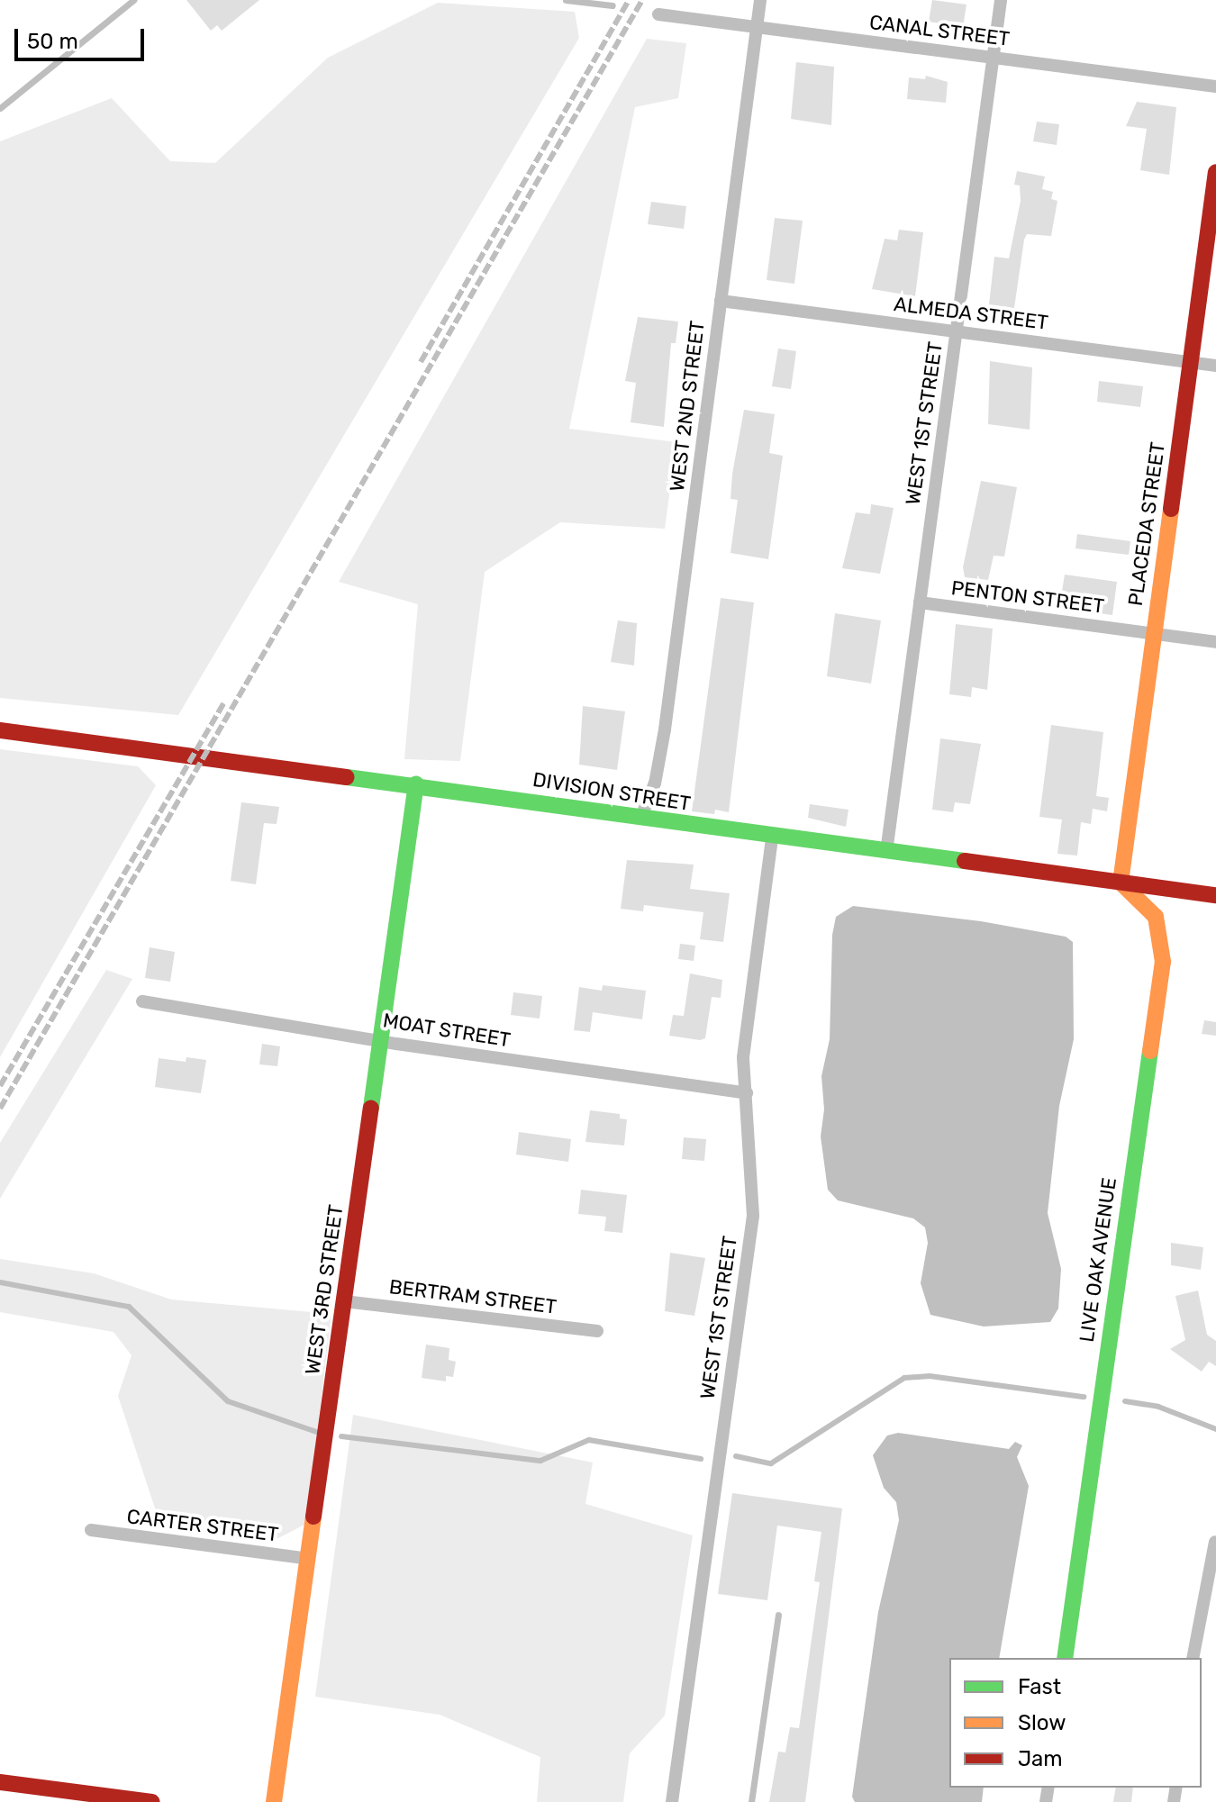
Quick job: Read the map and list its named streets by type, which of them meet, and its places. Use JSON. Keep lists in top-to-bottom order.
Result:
{
  "streets": {
    "street": [
      "CANAL STREET",
      "ALMEDA STREET",
      "WEST 2ND STREET",
      "WEST 1ST STREET",
      "PLACEDA STREET",
      "PENTON STREET",
      "DIVISION STREET",
      "MOAT STREET",
      "LIVE OAK AVENUE",
      "WEST 3RD STREET",
      "BERTRAM STREET",
      "CARTER STREET"
    ]
  },
  "crossings": [
    ["CANAL STREET", "WEST 2ND STREET"],
    ["CANAL STREET", "WEST 1ST STREET"],
    ["ALMEDA STREET", "WEST 2ND STREET"],
    ["ALMEDA STREET", "WEST 1ST STREET"],
    ["ALMEDA STREET", "PLACEDA STREET"],
    ["WEST 2ND STREET", "DIVISION STREET"],
    ["WEST 1ST STREET", "PENTON STREET"],
    ["WEST 1ST STREET", "DIVISION STREET"],
    ["WEST 1ST STREET", "MOAT STREET"],
    ["PLACEDA STREET", "PENTON STREET"],
    ["PLACEDA STREET", "DIVISION STREET"],
    ["PLACEDA STREET", "LIVE OAK AVENUE"],
    ["DIVISION STREET", "LIVE OAK AVENUE"],
    ["DIVISION STREET", "WEST 3RD STREET"],
    ["MOAT STREET", "WEST 3RD STREET"],
    ["WEST 3RD STREET", "BERTRAM STREET"],
    ["WEST 3RD STREET", "CARTER STREET"]
  ],
  "legend": ["Fast", "Slow", "Jam"],
  "scale_bar": "50 m"
}
